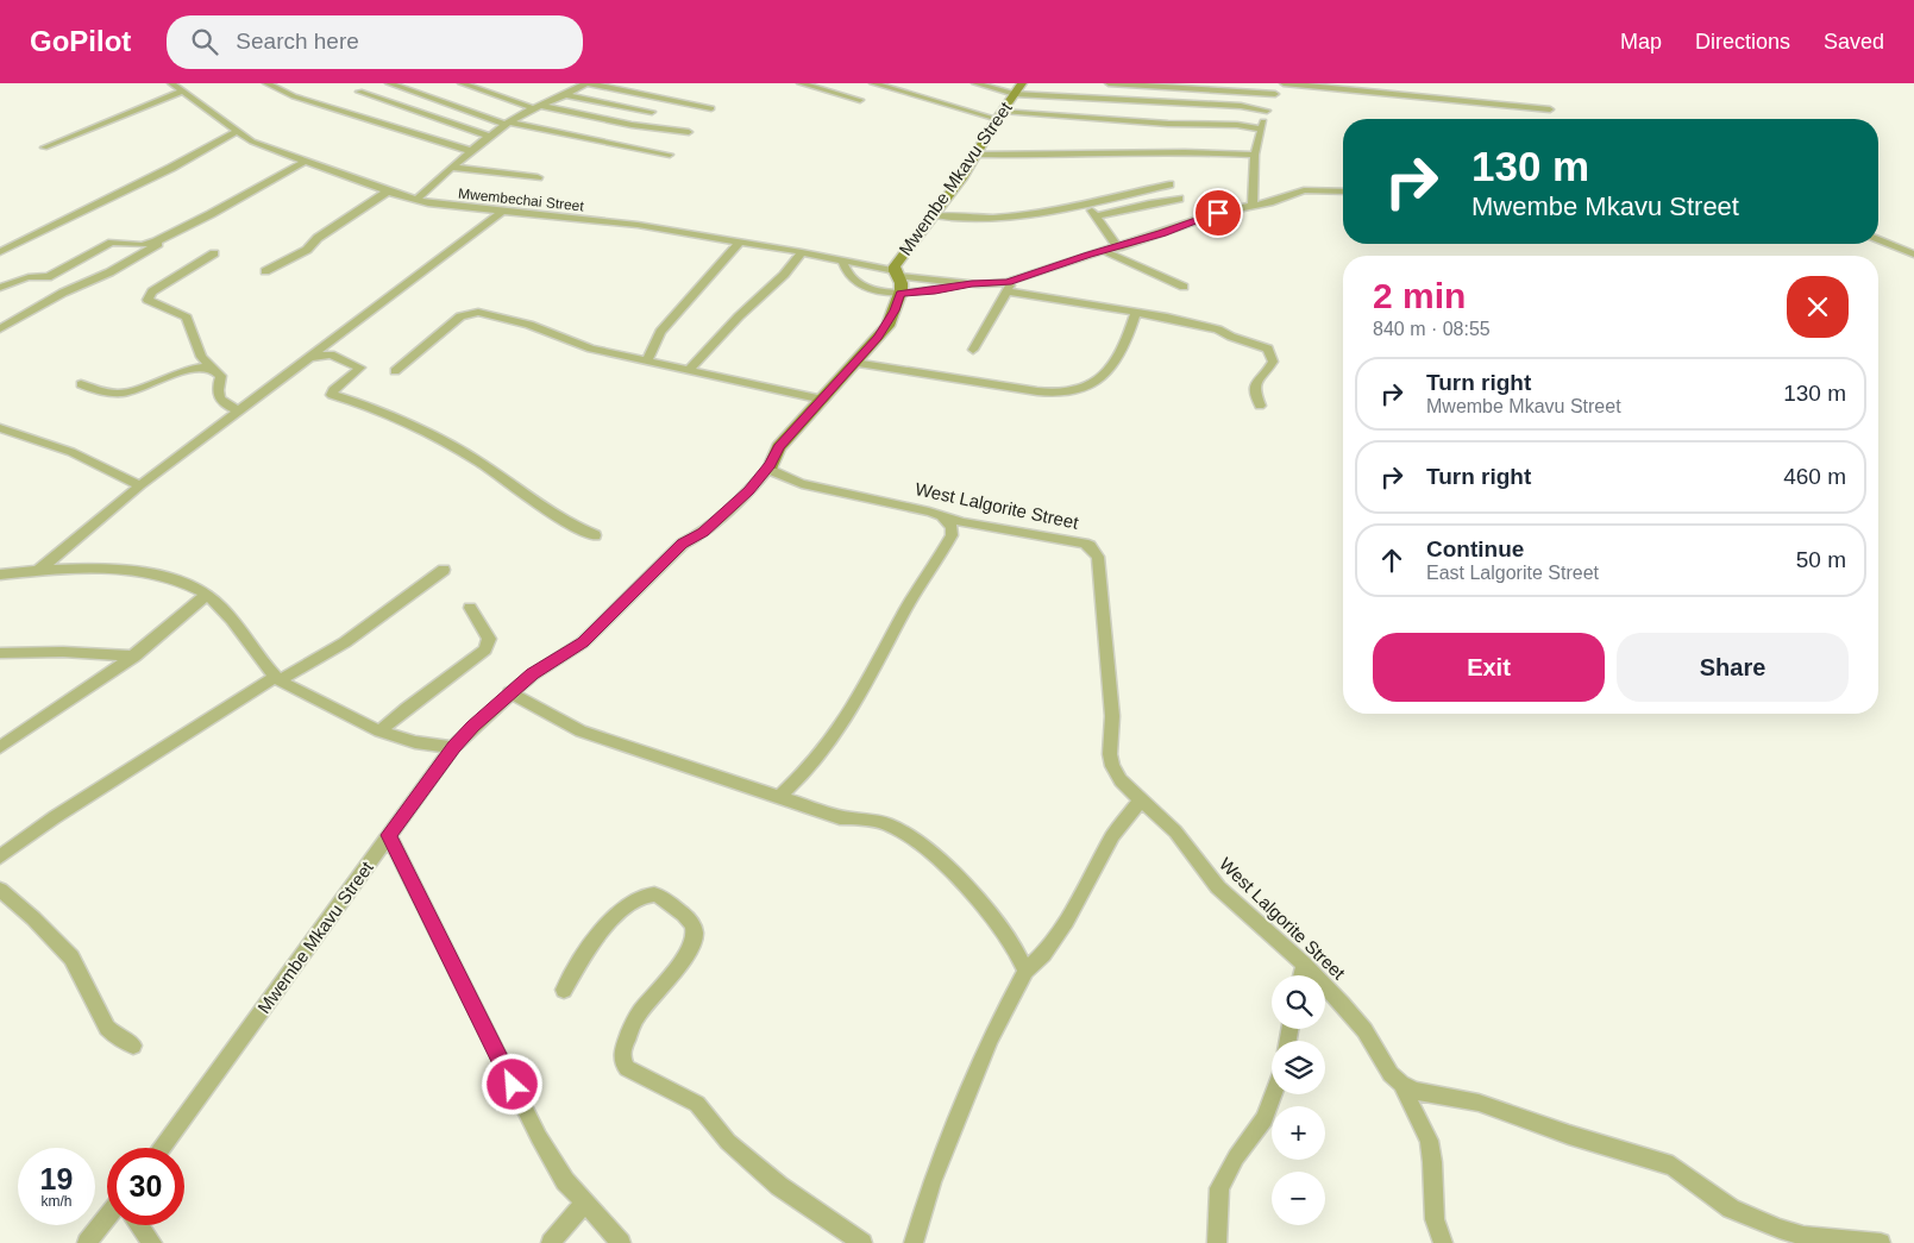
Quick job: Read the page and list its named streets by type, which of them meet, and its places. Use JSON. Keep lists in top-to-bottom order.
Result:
{
  "streets": {
    "street": ["Mwembe Mkavu Street", "Mwembechai Street", "West Lalgorite Street"]
  },
  "crossings": [
    ["Mwembe Mkavu Street", "Mwembechai Street"],
    ["Mwembe Mkavu Street", "West Lalgorite Street"]
  ],
  "page": {
    "header": "GoPilot",
    "search": "Search here",
    "nav": ["Map", "Directions", "Saved"],
    "turn": ["130 m", "Mwembe Mkavu Street"],
    "heading": ["2 min", "840 m · 08:55"],
    "list": [
      {
        "name": "Turn right",
        "note": "Mwembe Mkavu Street",
        "value": "130 m"
      },
      {
        "name": "Turn right",
        "value": "460 m"
      },
      {
        "name": "Continue",
        "note": "East Lalgorite Street",
        "value": "50 m"
      }
    ],
    "buttons": ["Exit", "Share"],
    "map_buttons": ["+", "−"],
    "speed": "19 km/h",
    "limit": "30"
  }
}
